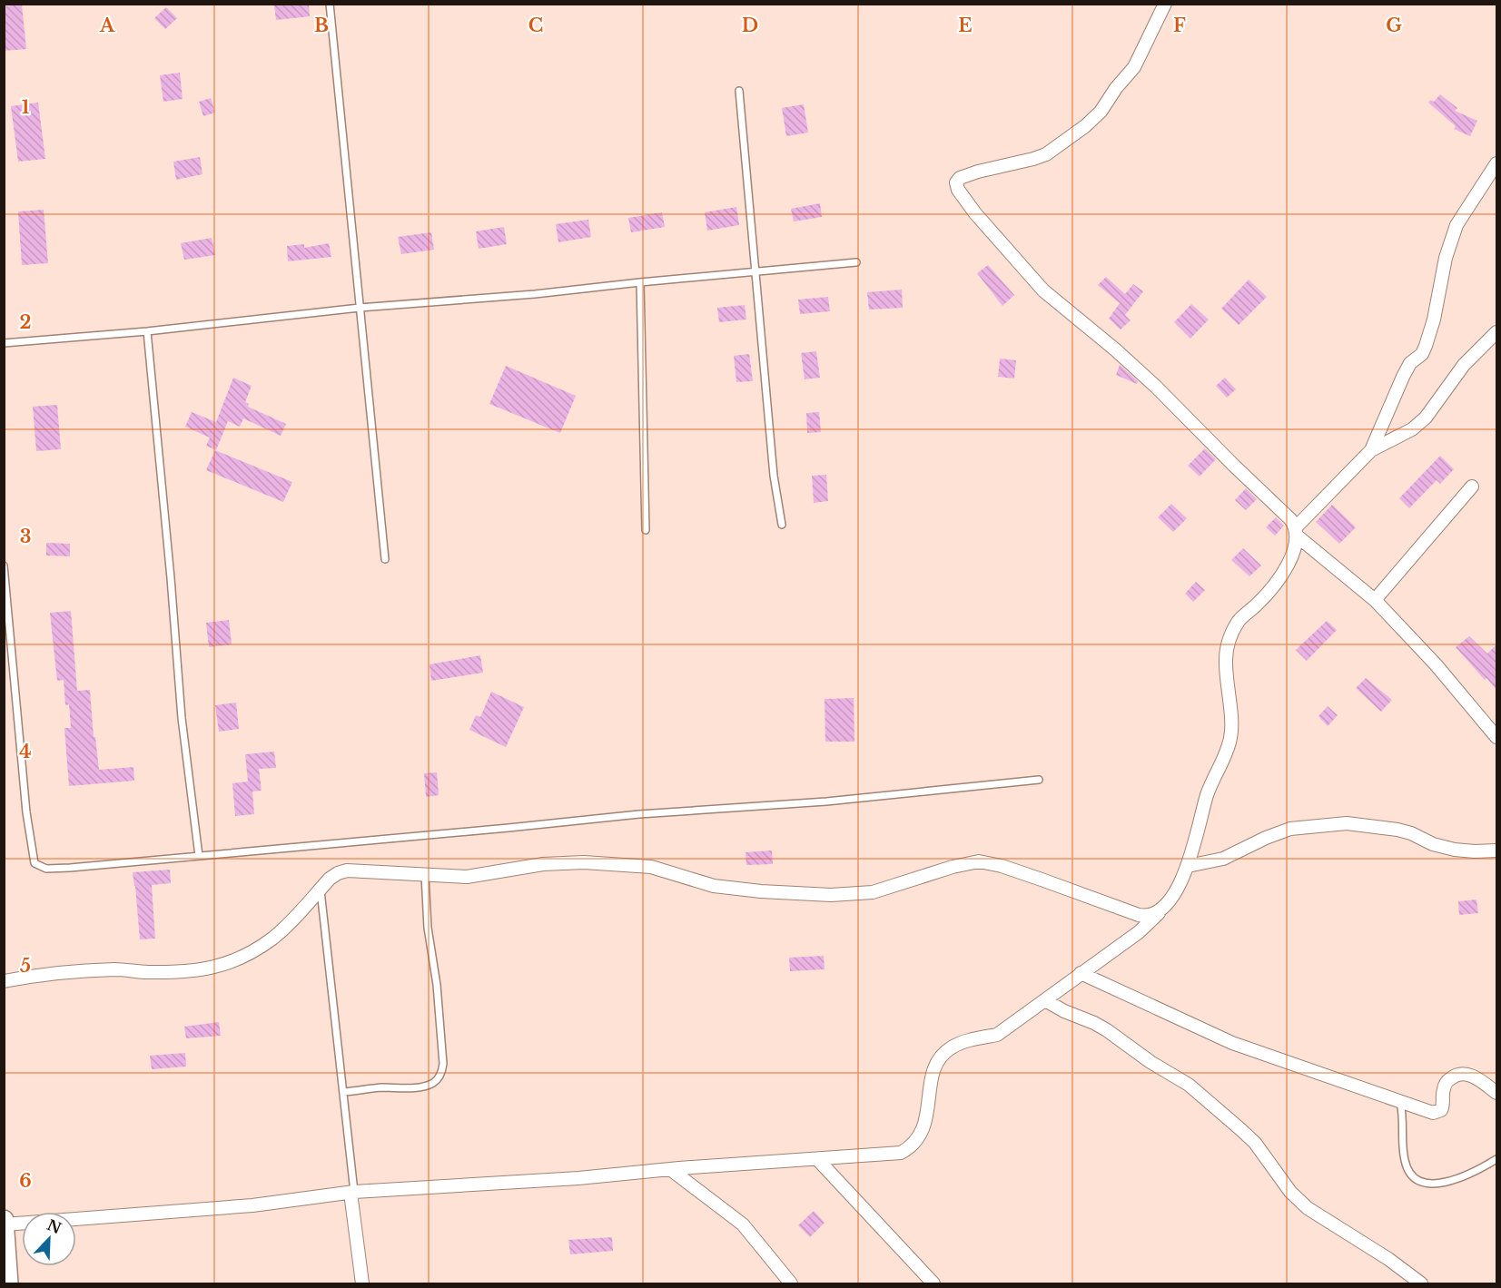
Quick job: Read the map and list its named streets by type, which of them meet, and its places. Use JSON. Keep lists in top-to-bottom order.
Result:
{
  "north": "top right",
  "grid": {
    "columns": [
      "A",
      "B",
      "C",
      "D",
      "E",
      "F",
      "G"
    ],
    "rows": [
      "1",
      "2",
      "3",
      "4",
      "5",
      "6"
    ]
  }
}
